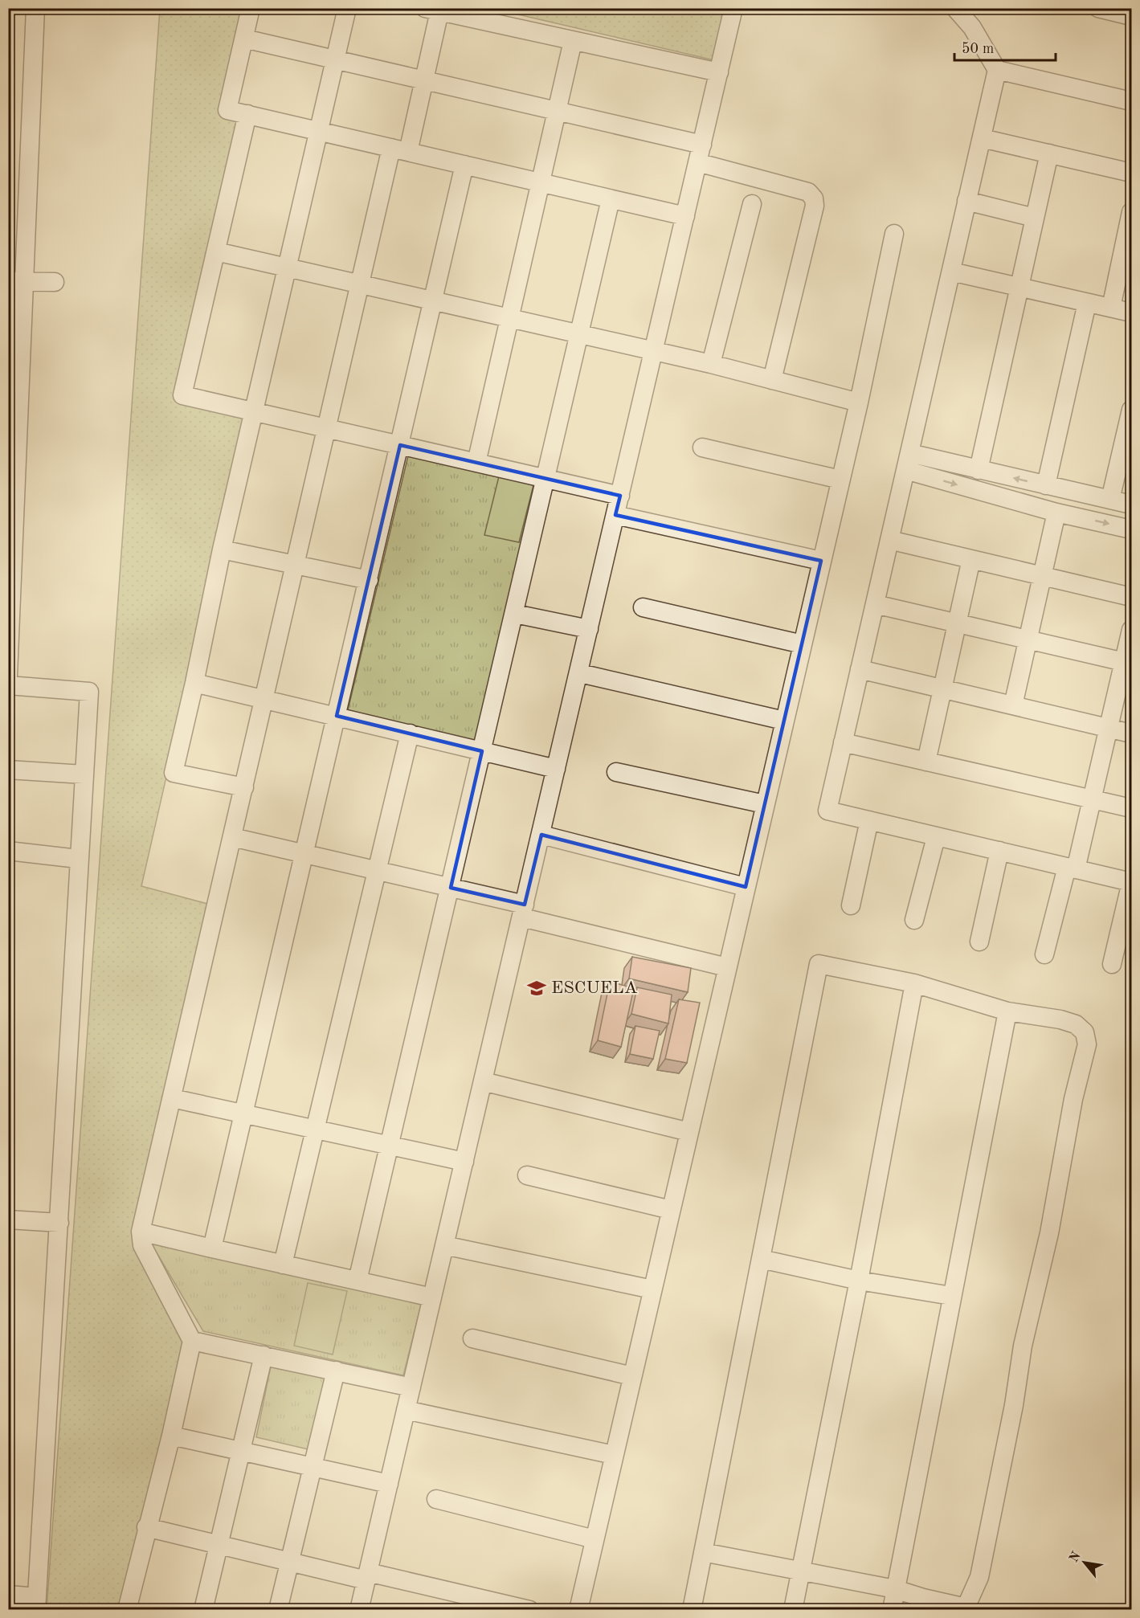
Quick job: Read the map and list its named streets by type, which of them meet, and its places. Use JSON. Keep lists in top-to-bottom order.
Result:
{
  "places": {
    "school or university": ["ESCUELA"]
  },
  "scale_bar": "50 m",
  "north": "top left"
}
